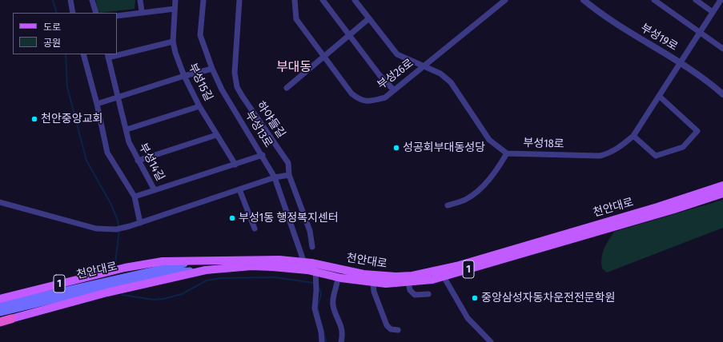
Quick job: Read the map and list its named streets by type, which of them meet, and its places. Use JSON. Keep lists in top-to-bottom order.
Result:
{
  "streets": {
    "highway": ["1"],
    "main road": ["천안대로"],
    "street": [
      "부성19로",
      "부성26로",
      "부성15길",
      "하야들길",
      "부성13로",
      "부성18로",
      "부성14길"
    ]
  },
  "crossings": [
    ["부성19로", "부성18로"],
    ["부성26로", "부성18로"],
    ["부성15길", "부성14길"],
    ["부성13로", "부성14길"],
    ["부성13로", "천안대로"],
    ["천안대로", "1"]
  ],
  "districts": ["부대동"],
  "places": [
    "천안중앙교회",
    "성공회부대동성당",
    "부성1동 행정복지센터",
    "중앙삼성자동차운전전문학원"
  ],
  "legend": ["도로", "공원"]
}
